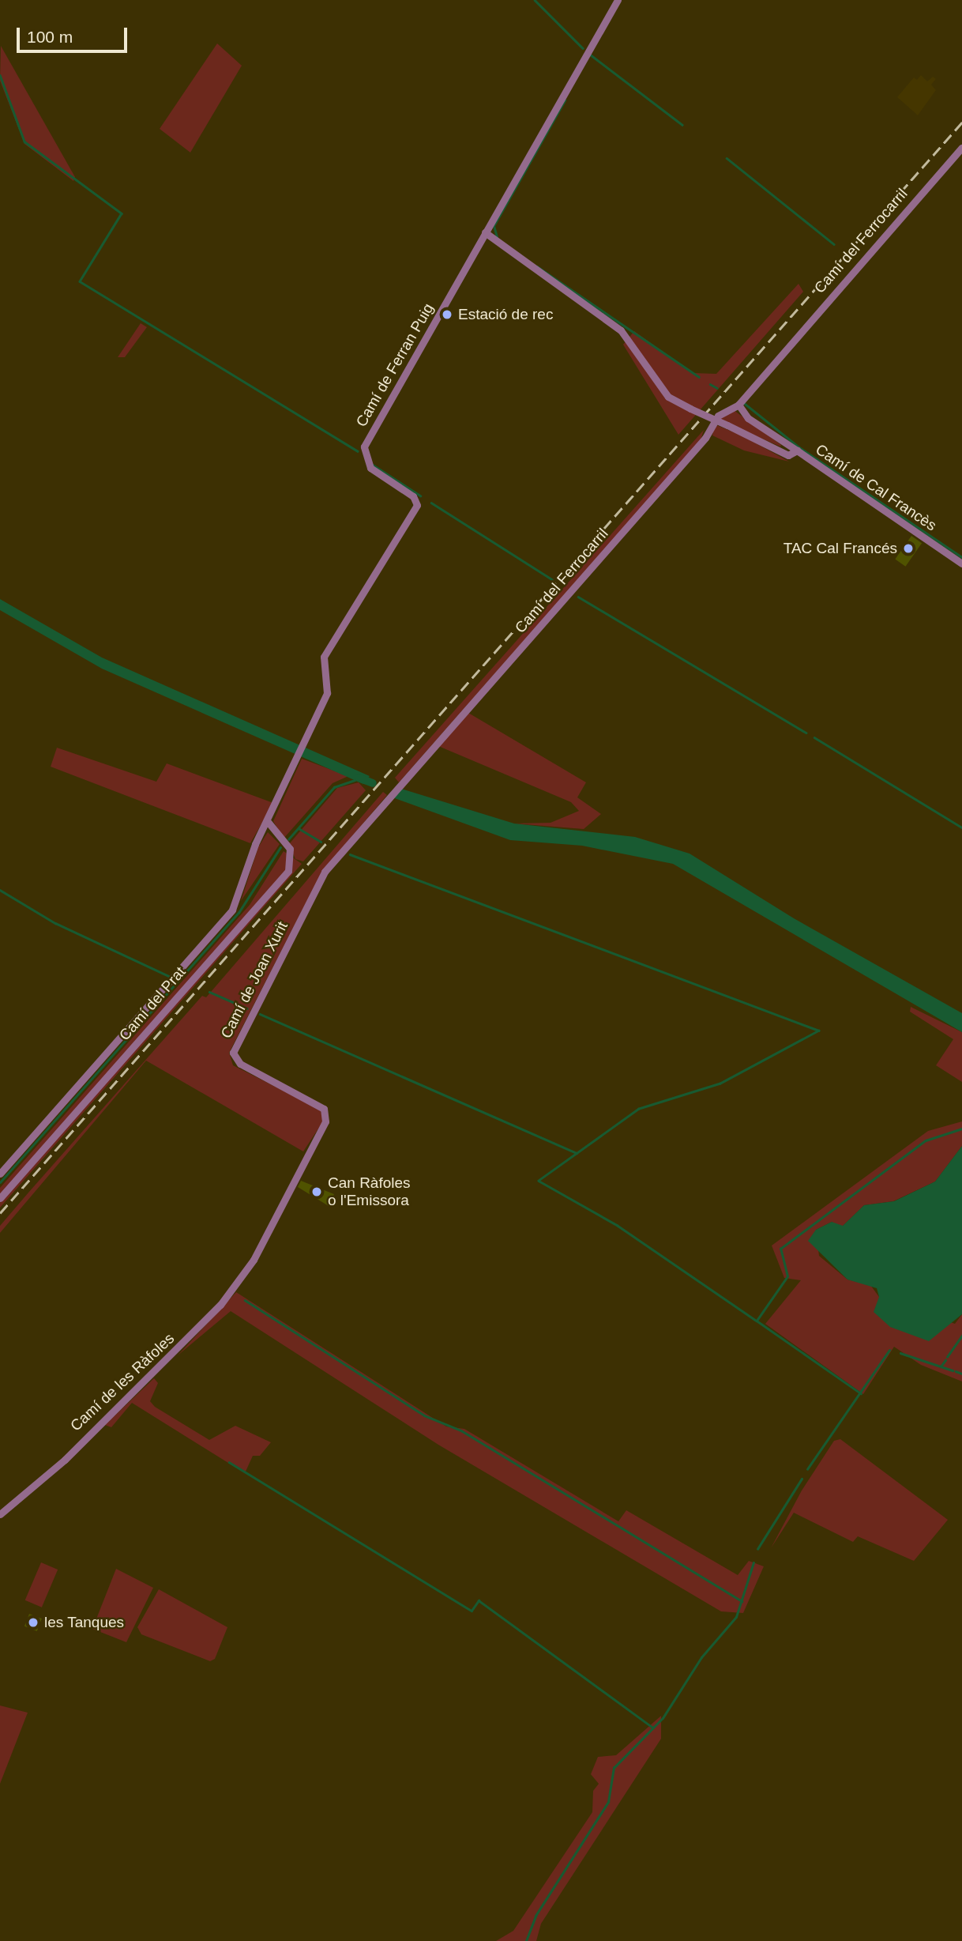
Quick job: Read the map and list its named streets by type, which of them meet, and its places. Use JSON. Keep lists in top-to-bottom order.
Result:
{
  "streets": {
    "street": [
      "Camí del Ferrocarril",
      "Camí de Ferran Puig",
      "Camí de Cal Francès",
      "Camí de Joan Xurit",
      "Camí del Prat",
      "Camí de les Ràfoles"
    ]
  },
  "crossings": [
    ["Camí del Ferrocarril", "Camí de Joan Xurit"],
    ["Camí de Ferran Puig", "Camí de Cal Francès"],
    ["Camí de Ferran Puig", "Camí del Prat"],
    ["Camí de Joan Xurit", "Camí de les Ràfoles"]
  ],
  "places": [
    "Estació de rec",
    "TAC Cal Francés",
    "Can Ràfoles o l'Emissora",
    "les Tanques"
  ],
  "scale_bar": "100 m"
}
